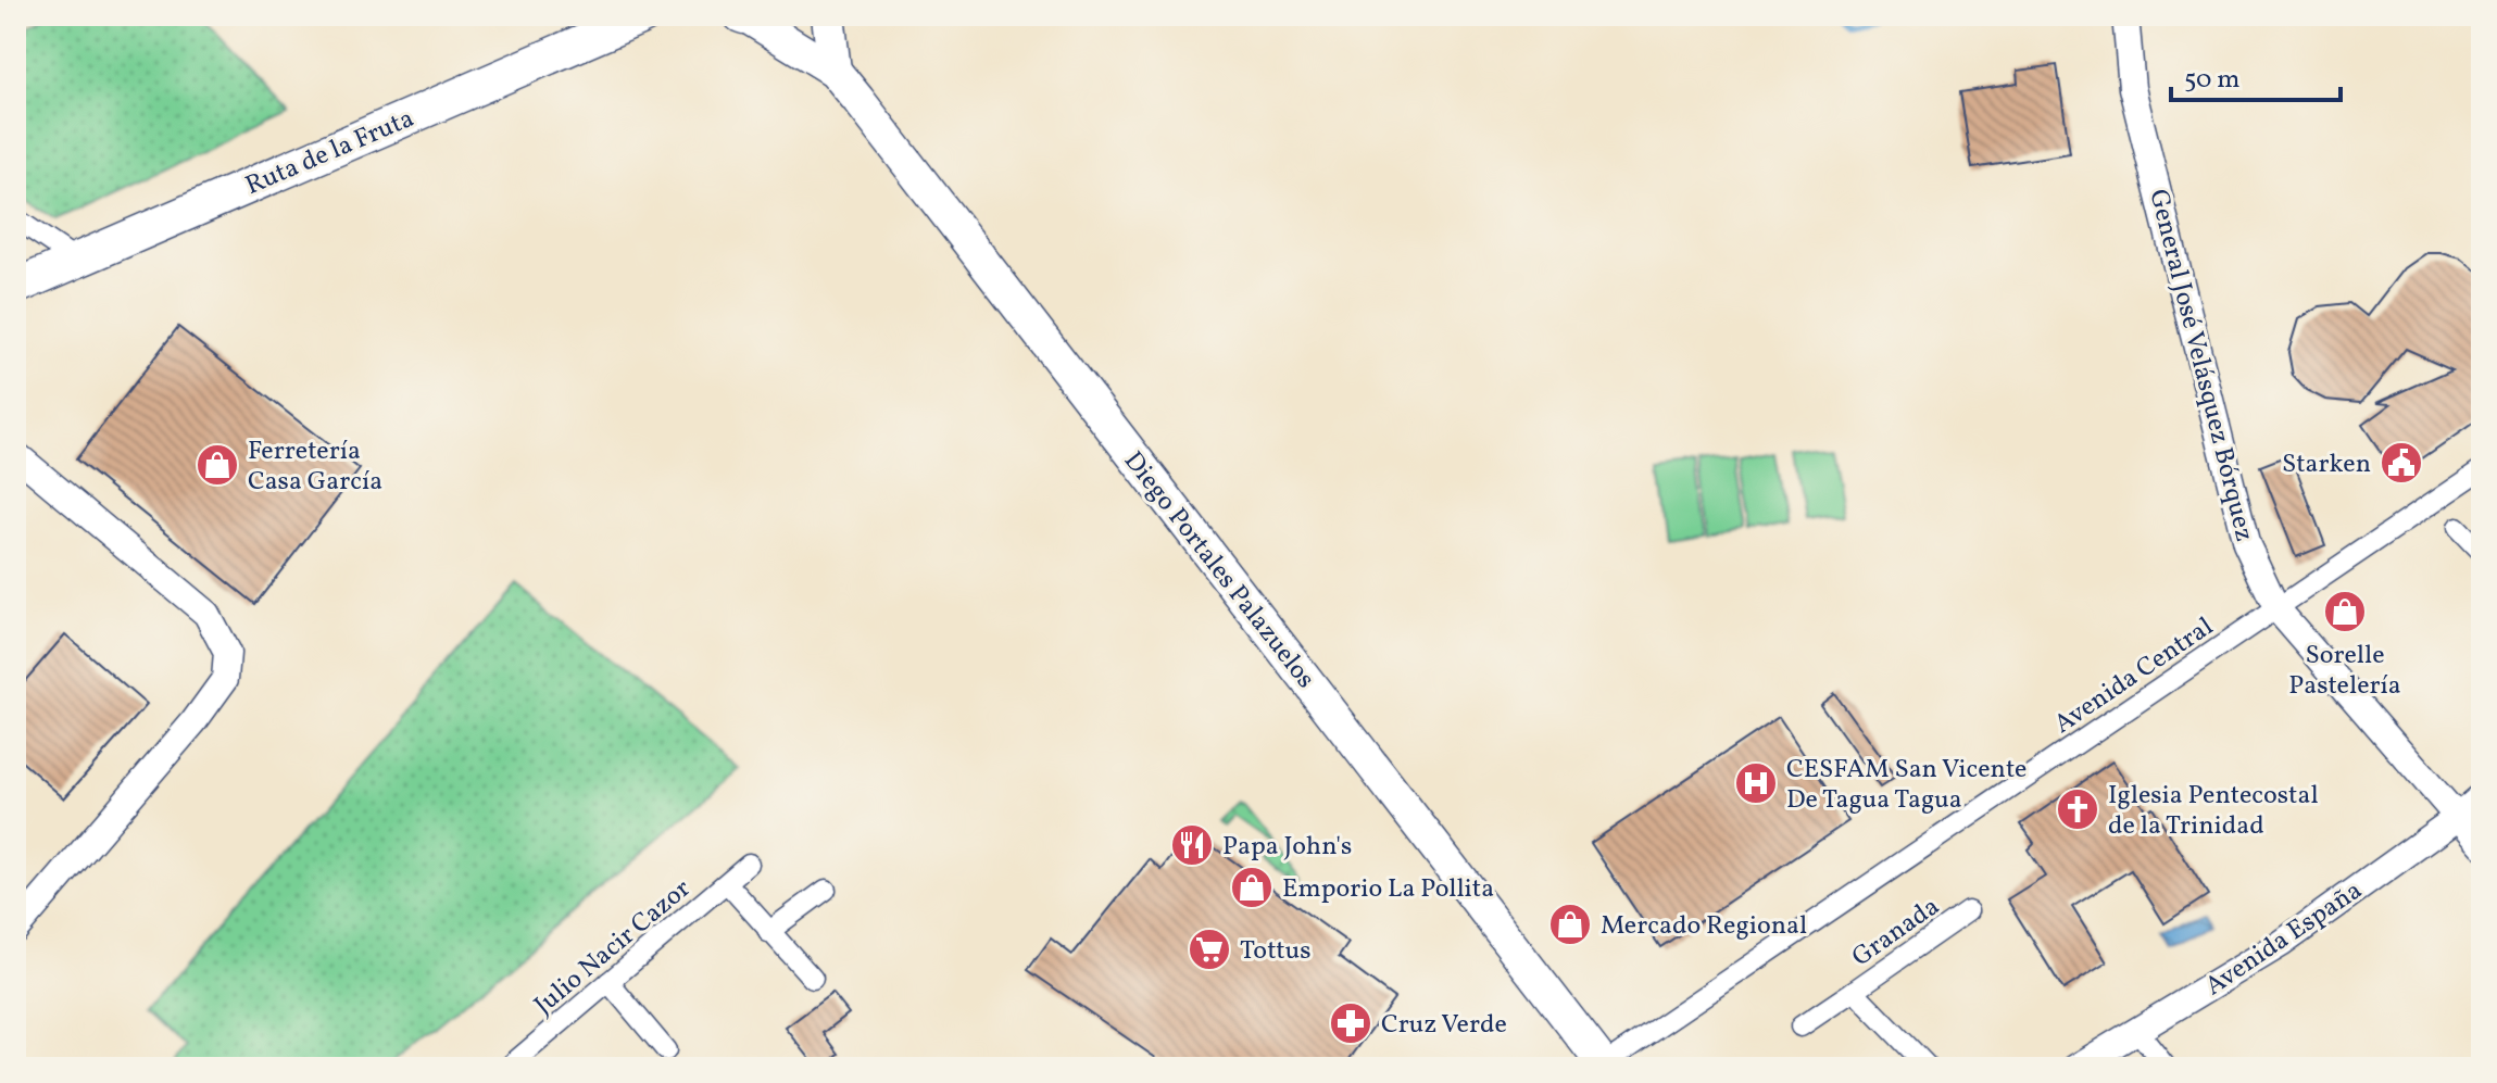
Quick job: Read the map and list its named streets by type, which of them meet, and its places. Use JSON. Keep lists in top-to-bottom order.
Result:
{
  "streets": {
    "highway": ["Ruta de la Fruta"],
    "main road": ["Diego Portales Palazuelos"],
    "street": [
      "General José Velásquez Bórquez",
      "Avenida Central",
      "Granada",
      "Avenida España",
      "Julio Nacir Cazor"
    ]
  },
  "crossings": [
    ["General José Velásquez Bórquez", "Avenida Central"],
    ["General José Velásquez Bórquez", "Avenida España"],
    ["Diego Portales Palazuelos", "Avenida Central"]
  ],
  "places": {
    "public building": ["Starken"],
    "shop": [
      "Ferretería Casa García",
      "Sorelle Pastelería",
      "Emporio La Pollita",
      "Mercado Regional"
    ],
    "hospital": ["CESFAM San Vicente De Tagua Tagua"],
    "church": ["Iglesia Pentecostal de la Trinidad"],
    "restaurant": ["Papa John's"],
    "supermarket": ["Tottus"],
    "pharmacy": ["Cruz Verde"]
  },
  "scale_bar": "50 m"
}
